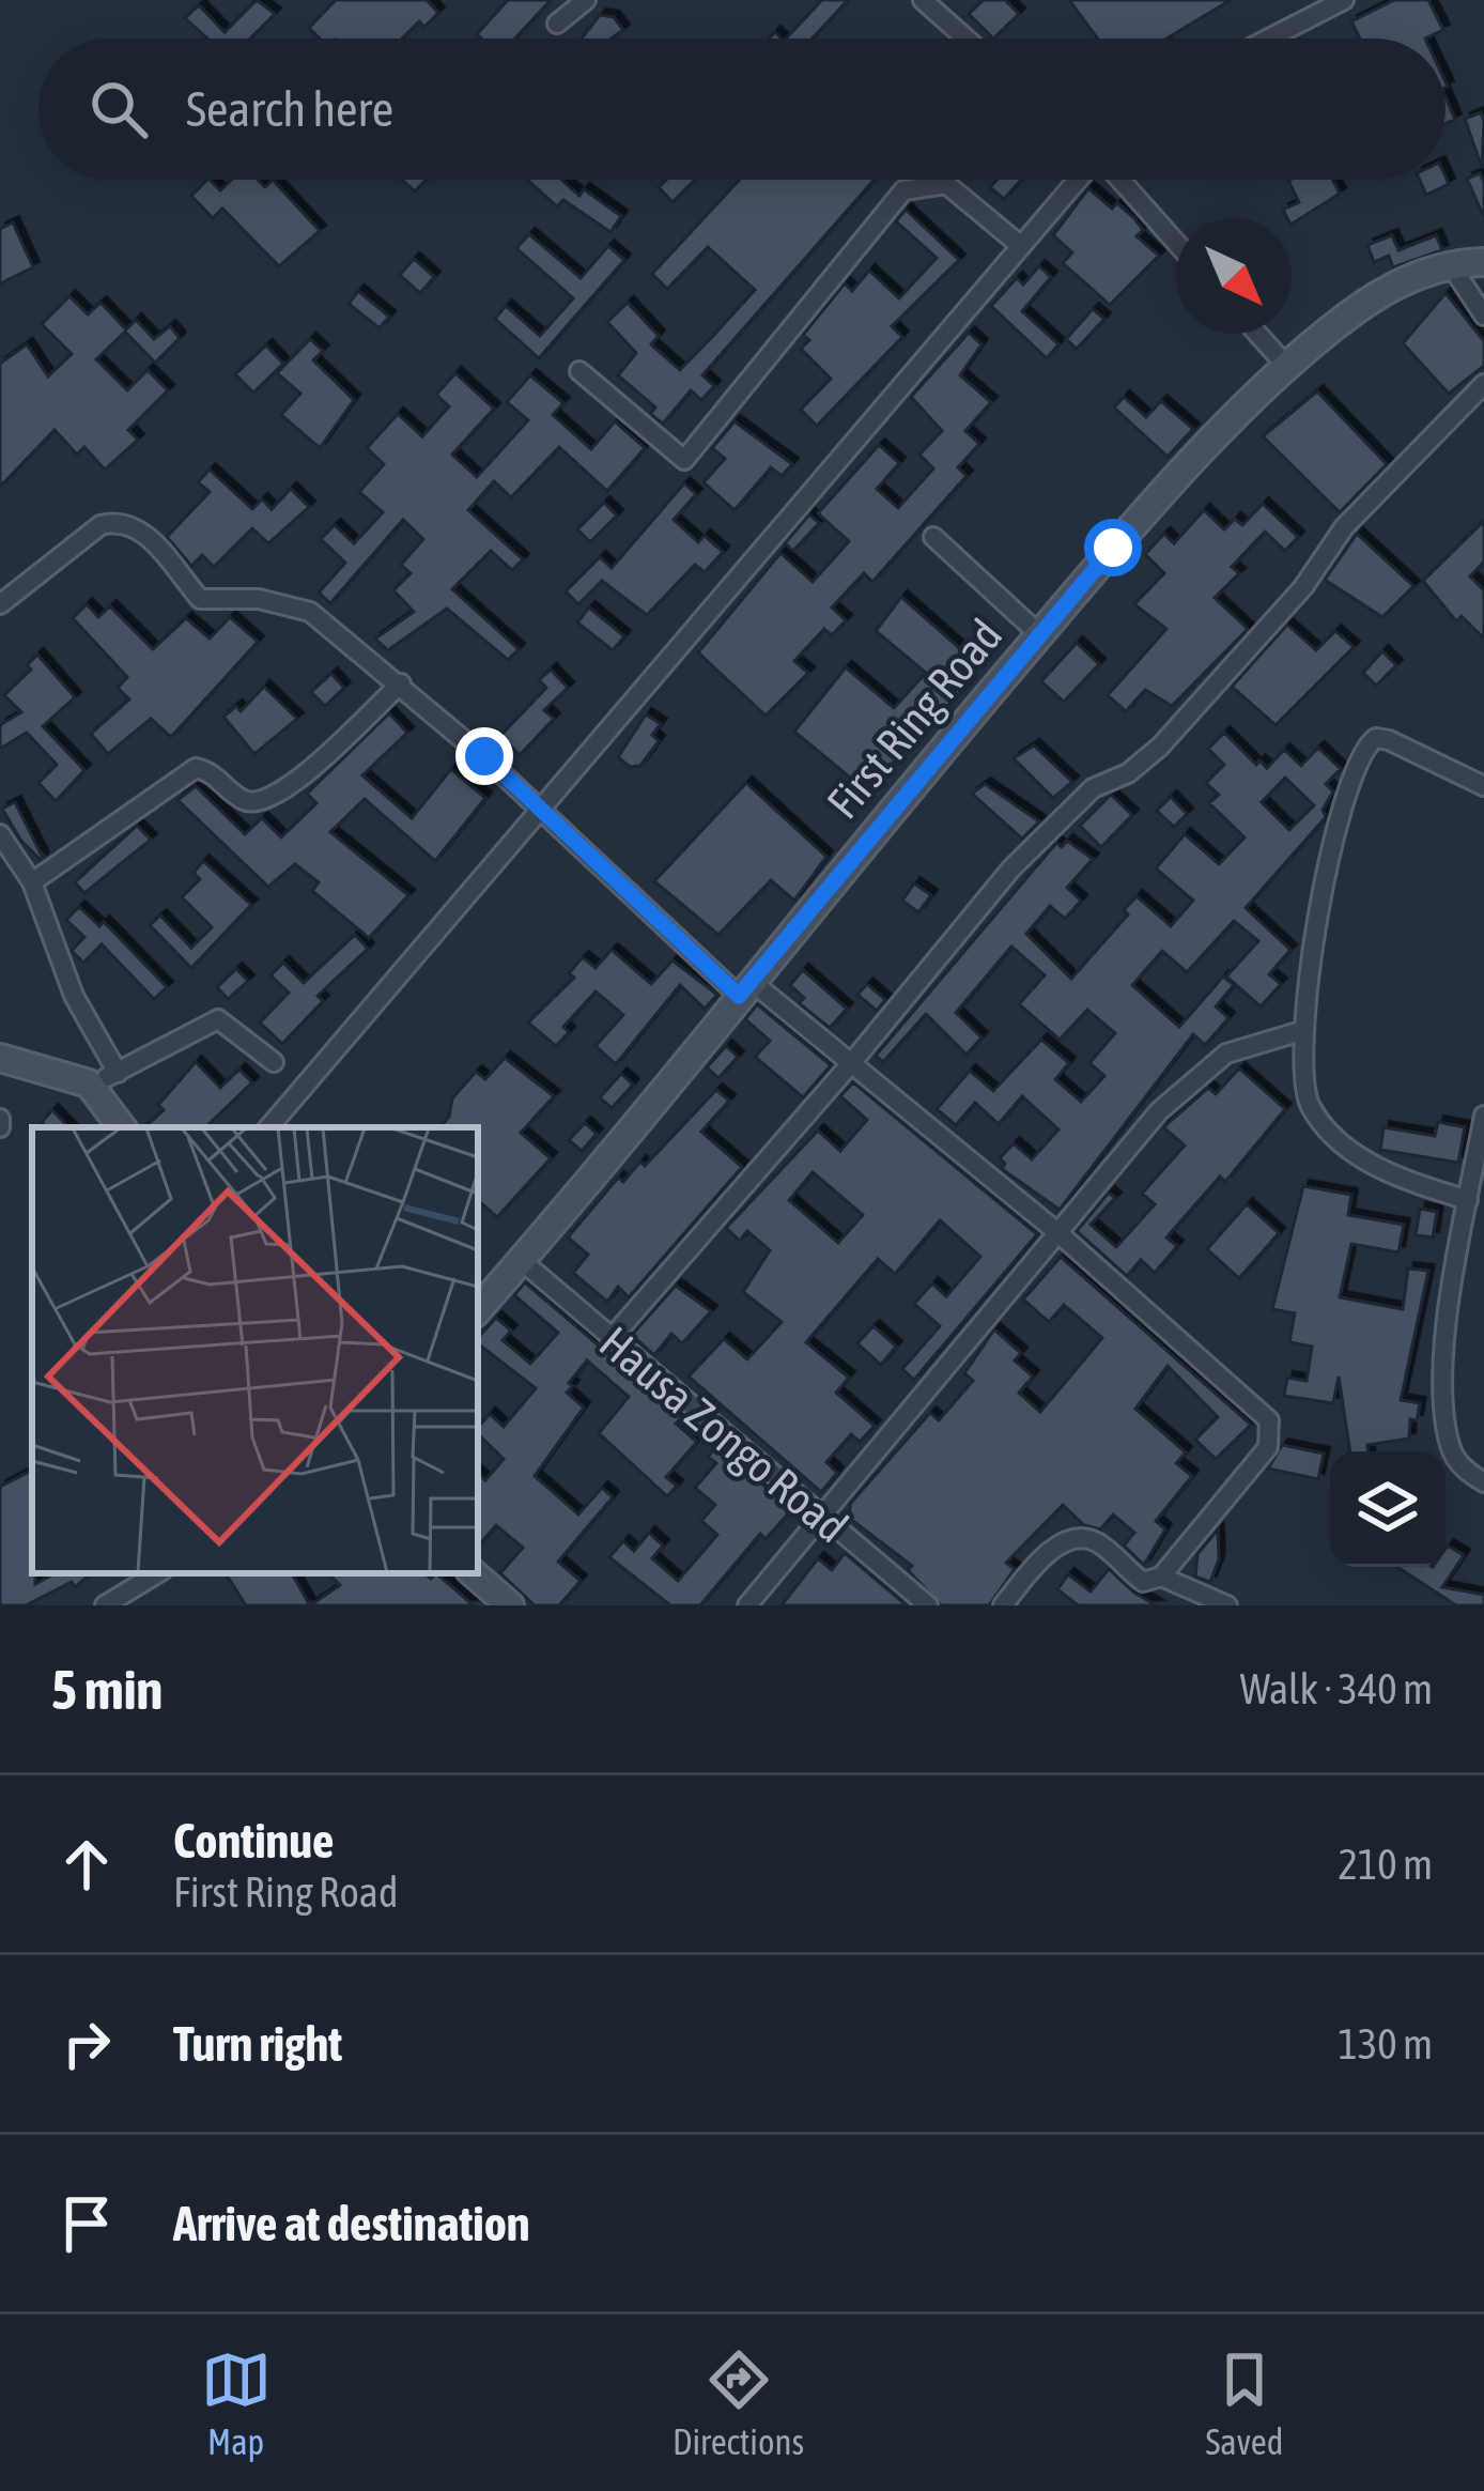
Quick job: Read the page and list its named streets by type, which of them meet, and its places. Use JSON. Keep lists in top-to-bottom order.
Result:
{
  "streets": {
    "street": ["First Ring Road", "Hausa Zongo Road"]
  },
  "crossings": [
    ["First Ring Road", "Hausa Zongo Road"]
  ],
  "north": "bottom right",
  "page": {
    "search": "Search here",
    "heading": ["5 min", "Walk · 340 m"],
    "list": [
      ["Continue", "First Ring Road", "210 m"],
      ["Turn right", "130 m"],
      "Arrive at destination"
    ],
    "nav": ["Map", "Directions", "Saved"]
  }
}
